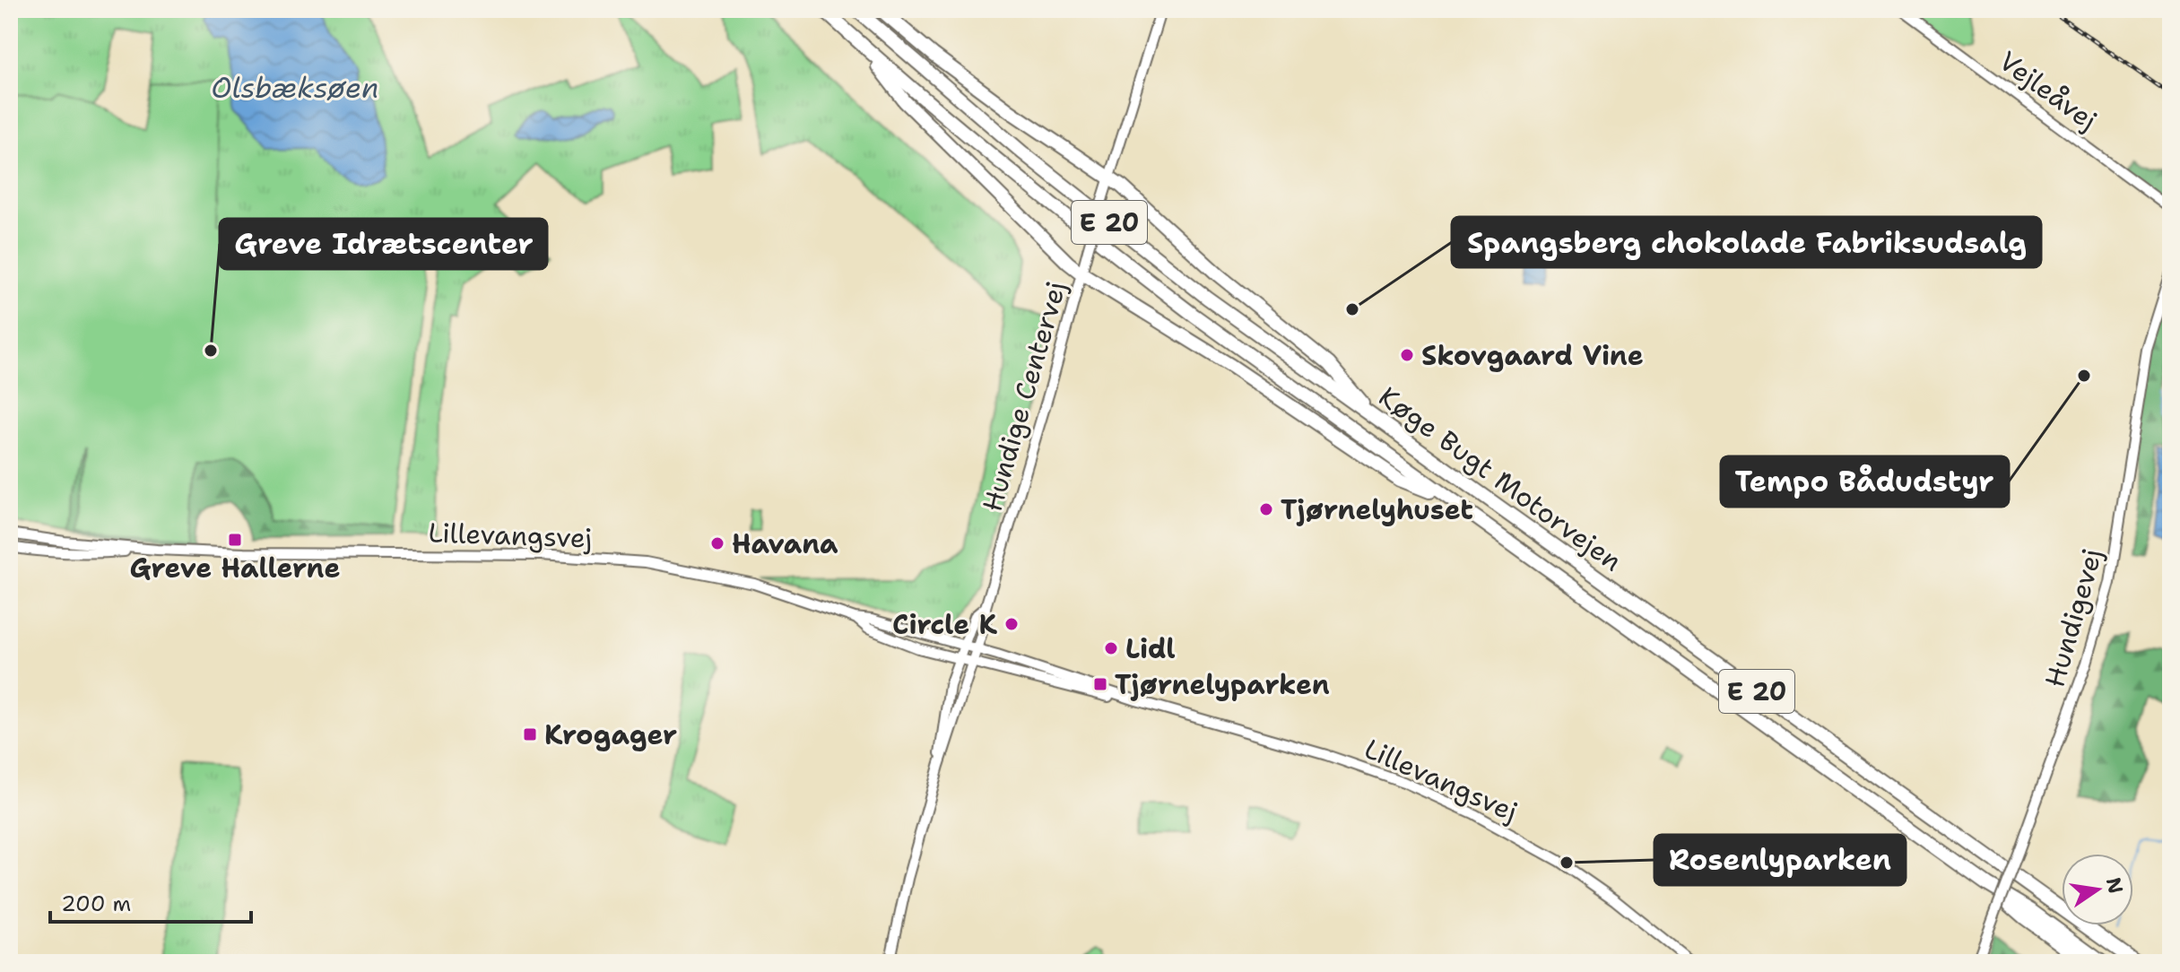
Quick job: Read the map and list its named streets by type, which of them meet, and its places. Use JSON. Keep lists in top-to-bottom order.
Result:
{
  "streets": {
    "highway": ["E 20", "Køge Bugt Motorvejen"],
    "street": [
      "Vejleåvej",
      "Hundige Centervej",
      "Lillevangsvej",
      "Hundigevej"
    ]
  },
  "crossings": [
    ["Hundige Centervej", "Lillevangsvej"]
  ],
  "water": ["Olsbæksøen"],
  "places": {
    "other": [
      "Spangsberg chokolade Fabriksudsalg",
      "Greve Idrætscenter",
      "Skovgaard Vine",
      "Tempo Bådudstyr",
      "Tjørnelyhuset",
      "Havana",
      "Circle K",
      "Lidl",
      "Rosenlyparken"
    ],
    "transit": ["Greve Hallerne", "Tjørnelyparken", "Krogager"]
  },
  "scale_bar": "200 m",
  "north": "right"
}
